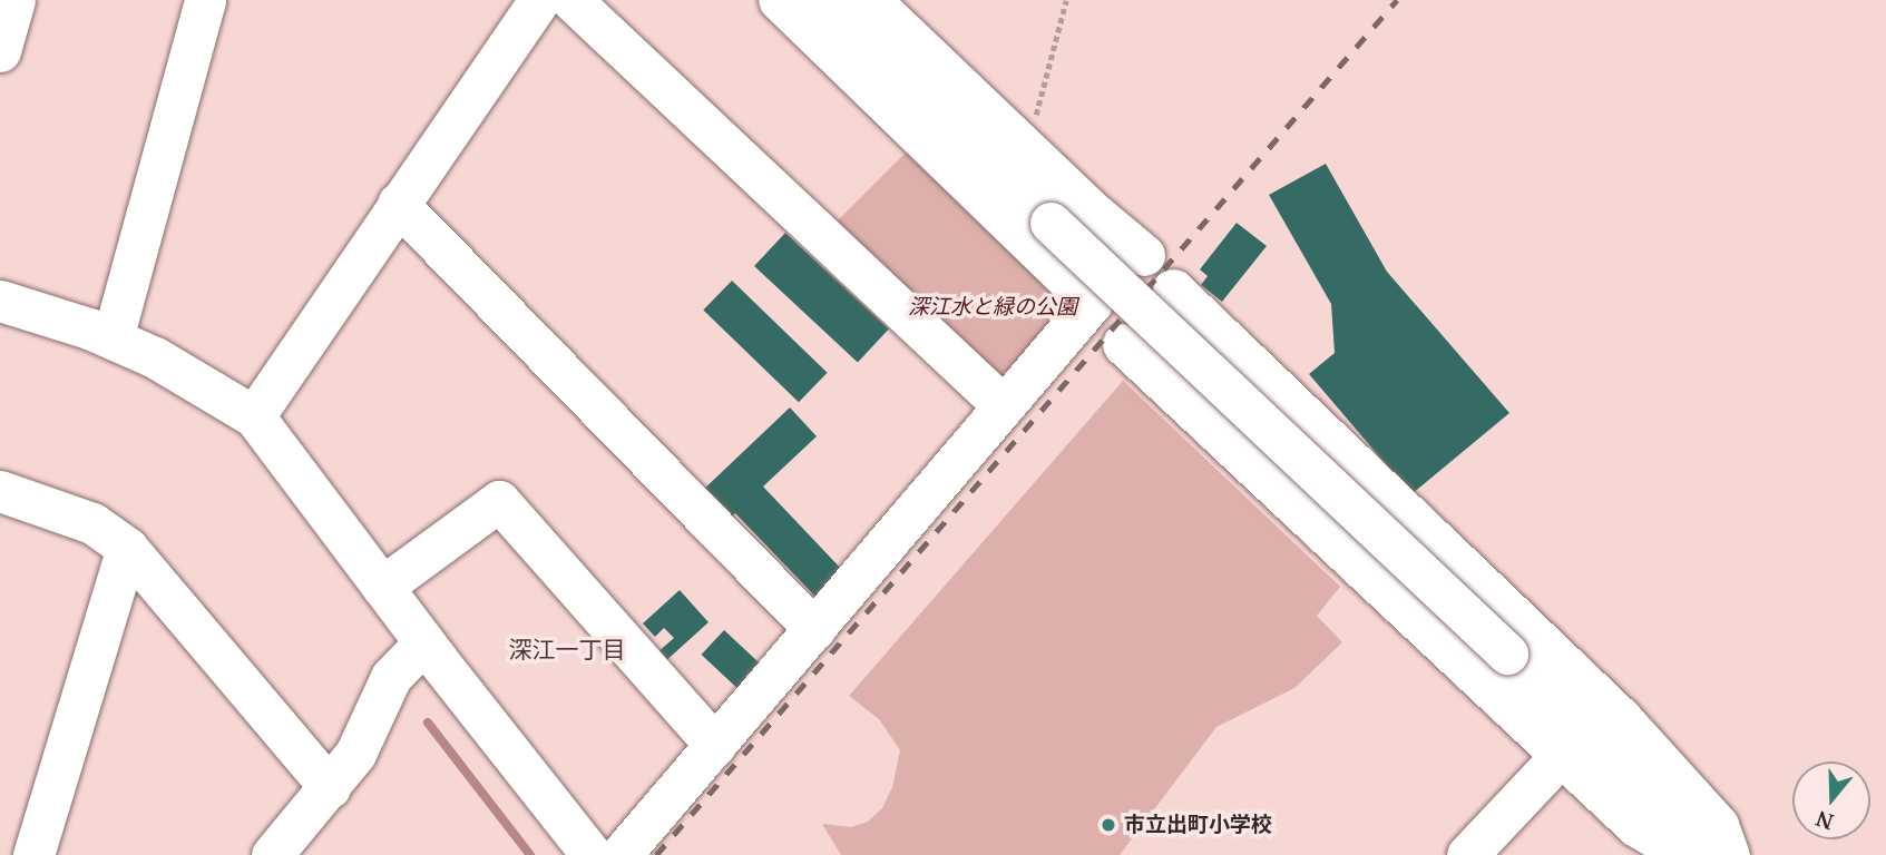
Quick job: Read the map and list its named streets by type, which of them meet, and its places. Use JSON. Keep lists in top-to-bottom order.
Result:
{
  "districts": ["深江一丁目"],
  "parks": ["深江水と緑の公園"],
  "places": ["市立出町小学校"],
  "north": "bottom"
}
